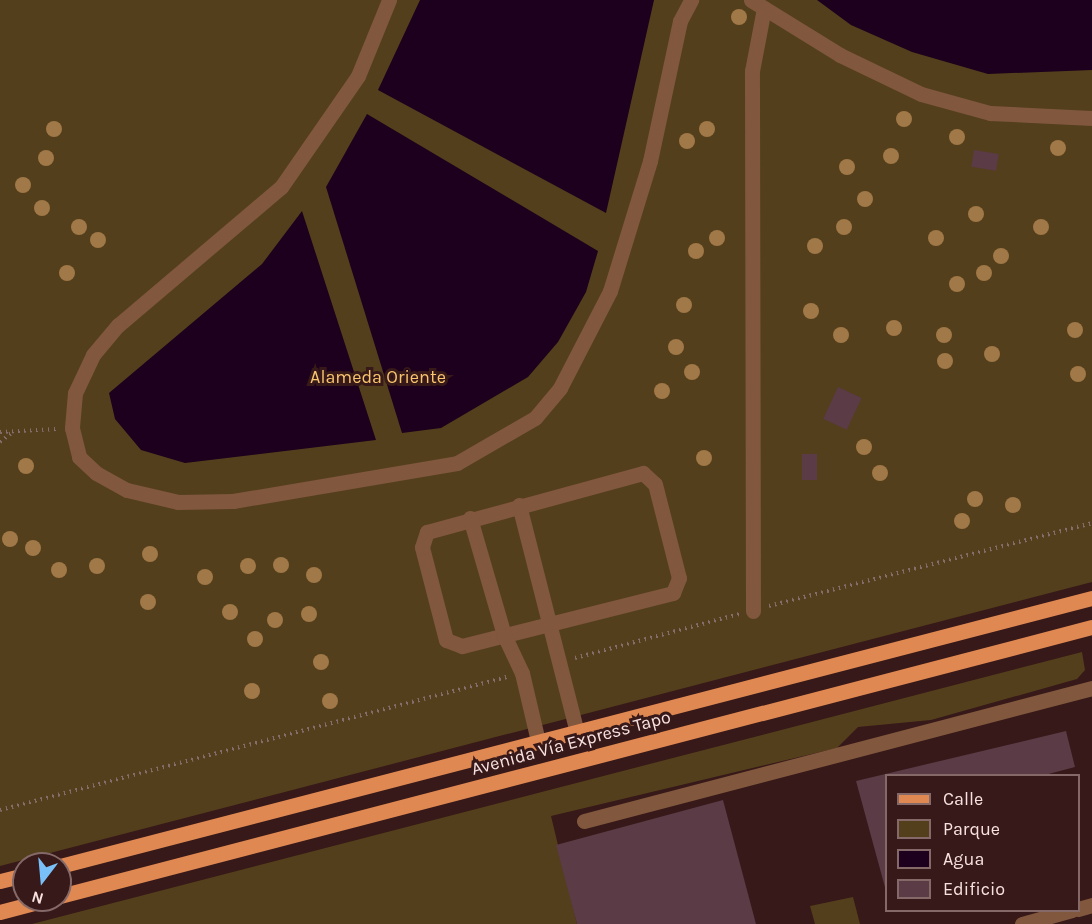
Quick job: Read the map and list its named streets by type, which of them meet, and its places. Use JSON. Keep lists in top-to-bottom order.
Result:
{
  "streets": {
    "main road": ["Avenida Vía Express Tapo"]
  },
  "parks": ["Alameda Oriente"],
  "legend": [
    "Calle",
    "Parque",
    "Agua",
    "Edificio"
  ],
  "north": "bottom"
}
